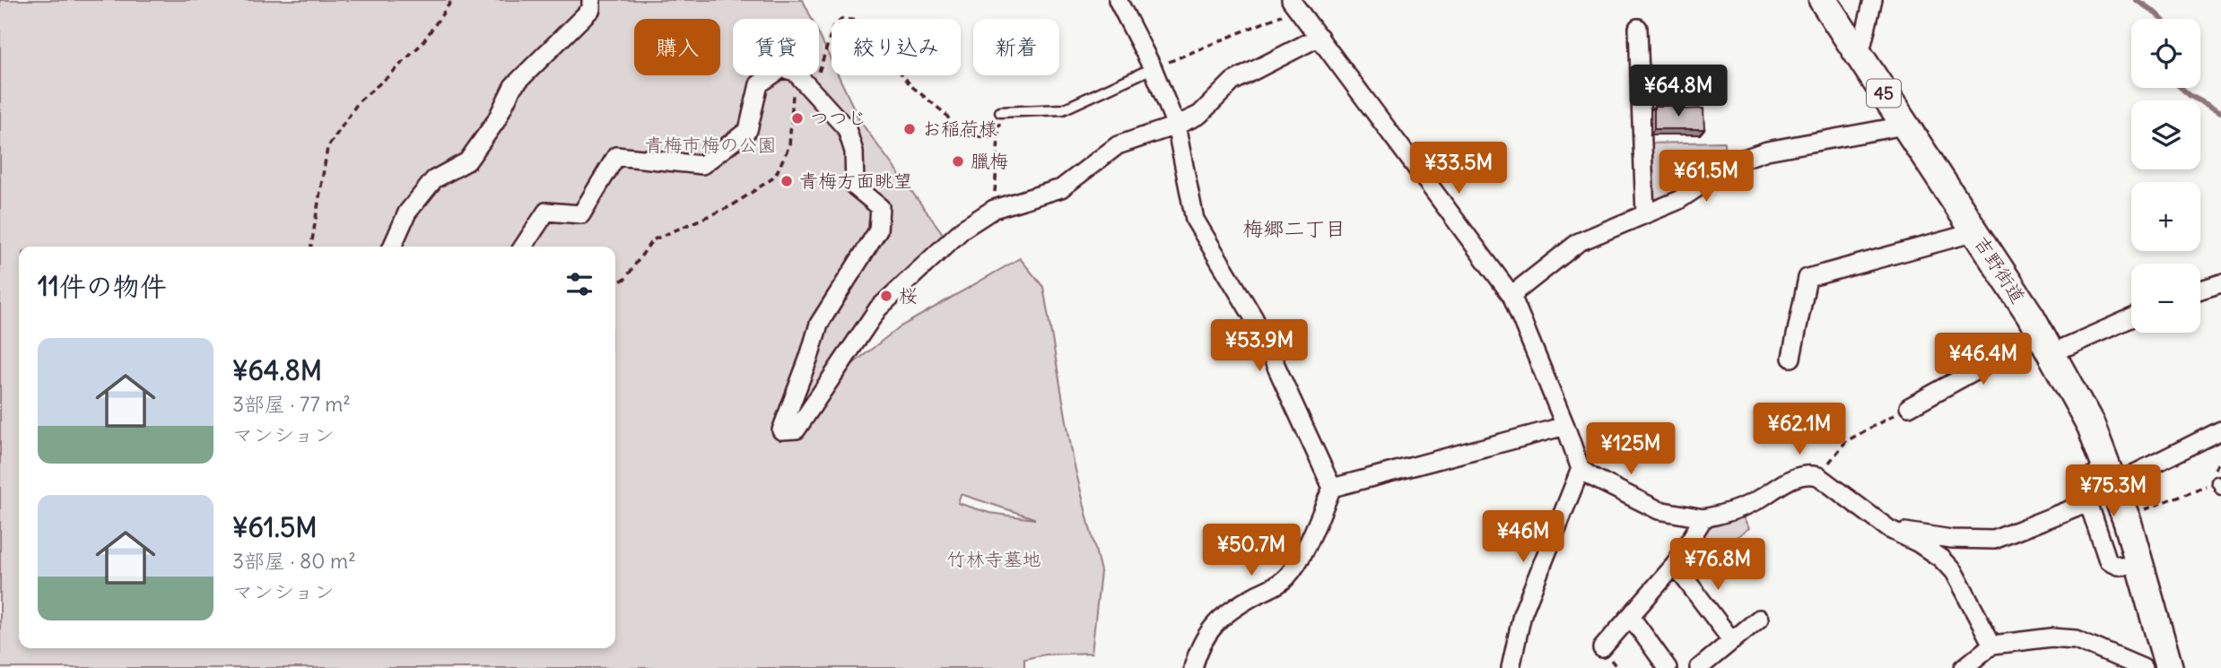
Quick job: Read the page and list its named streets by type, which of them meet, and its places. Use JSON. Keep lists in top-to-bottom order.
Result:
{
  "streets": {
    "main road": ["45", "吉野街道"]
  },
  "districts": ["梅郷二丁目"],
  "parks": ["青梅市梅の公園", "竹林寺墓地"],
  "places": [
    "つつじ",
    "お稲荷様",
    "臘梅",
    "青梅方面眺望",
    "桜"
  ],
  "page": {
    "map_buttons": ["+", "−"],
    "chip": [
      "購入",
      "賃貸",
      "絞り込み",
      "新着"
    ],
    "price": [
      "¥64.8M",
      "¥33.5M",
      "¥61.5M",
      "¥53.9M",
      "¥46.4M",
      "¥62.1M",
      "¥125M",
      "¥75.3M",
      "¥46M",
      "¥50.7M",
      "¥76.8M"
    ],
    "heading": "11件の物件",
    "list": [
      {
        "name": "¥64.8M",
        "note": "3部屋 · 77 m² · マンション"
      },
      {
        "name": "¥61.5M",
        "note": "3部屋 · 80 m² · マンション"
      }
    ]
  }
}
